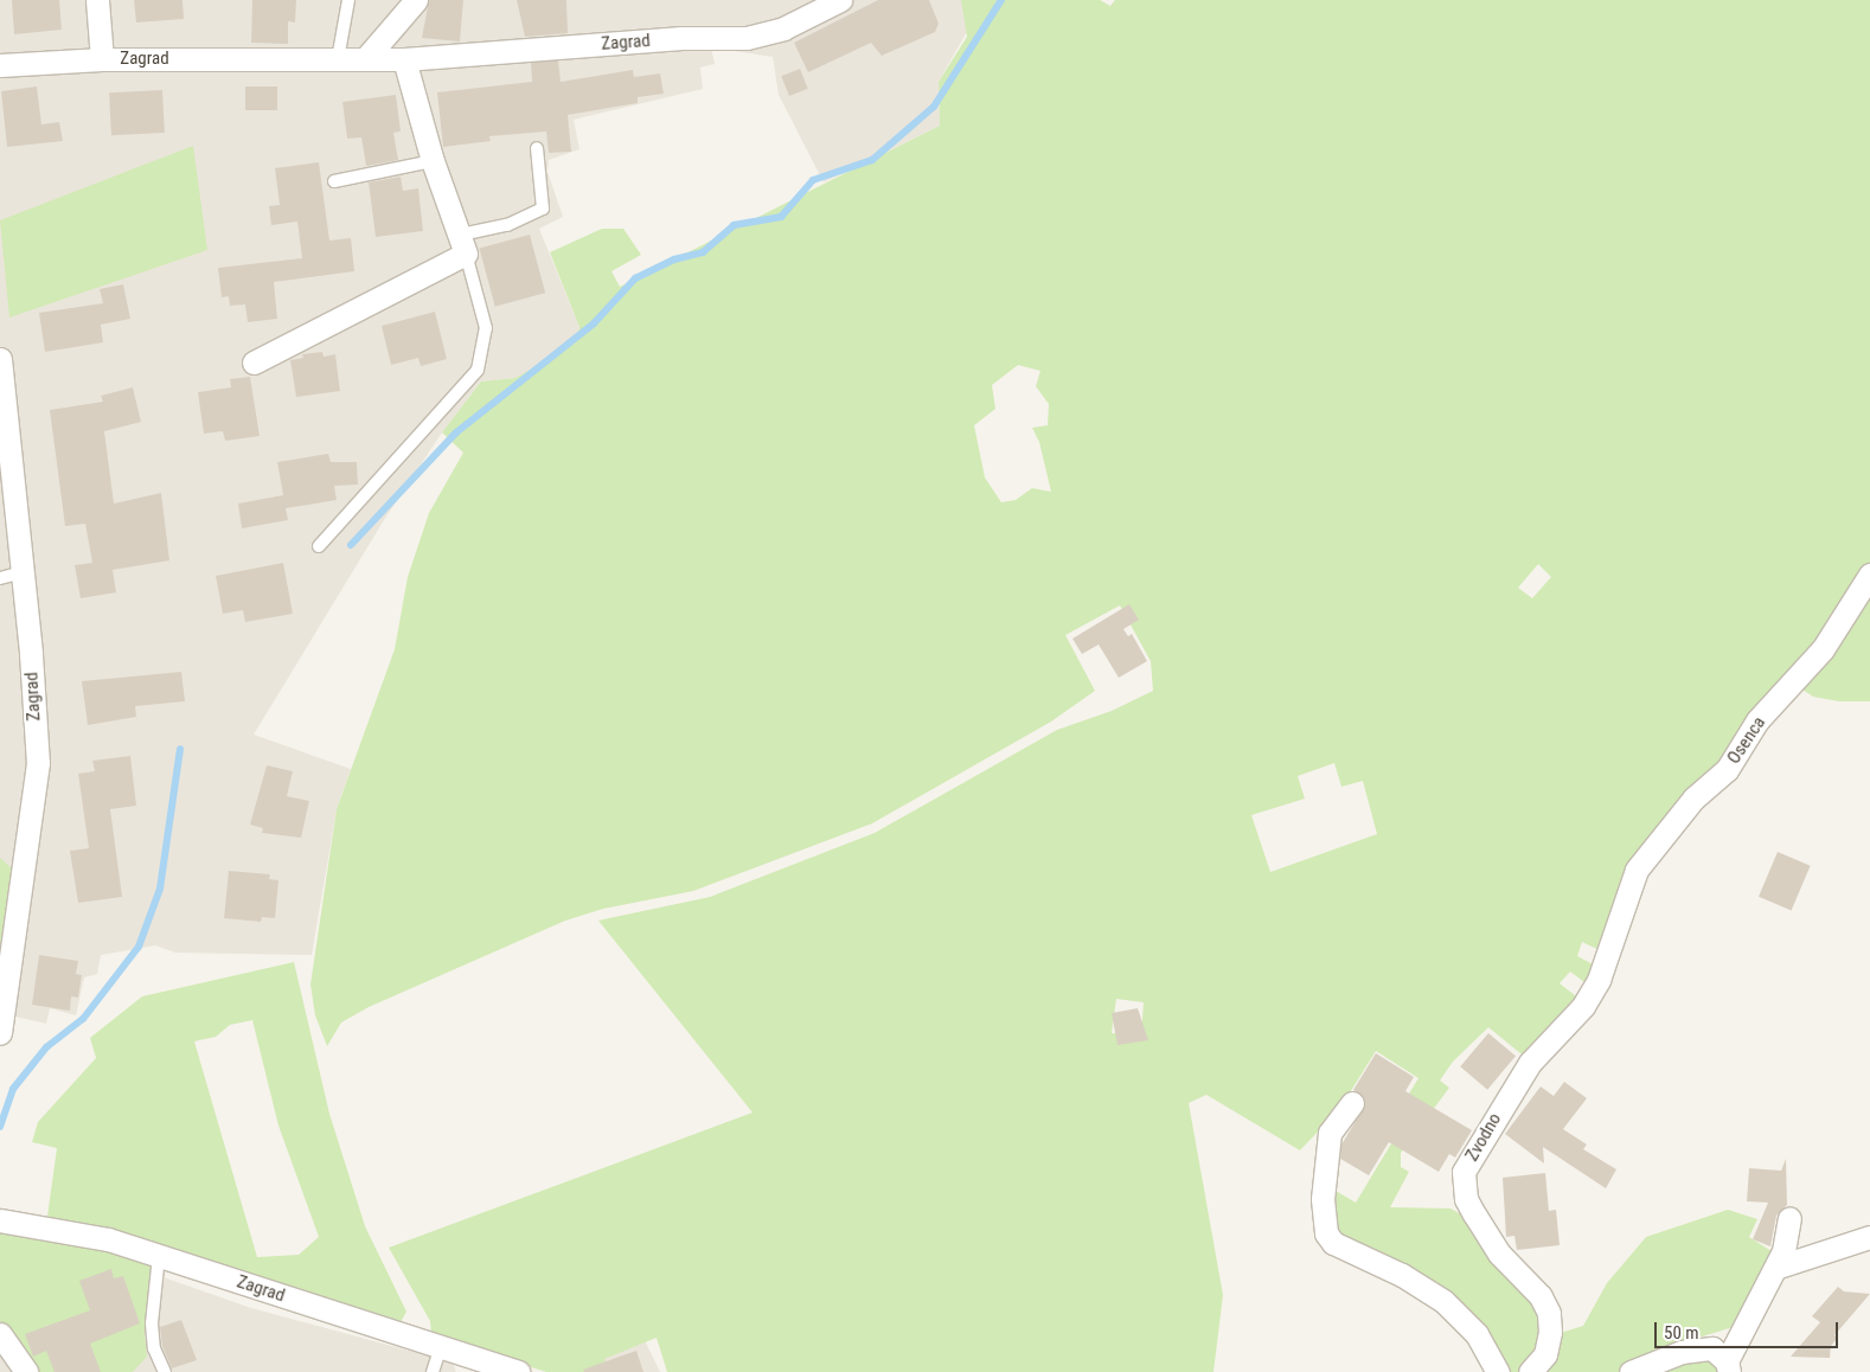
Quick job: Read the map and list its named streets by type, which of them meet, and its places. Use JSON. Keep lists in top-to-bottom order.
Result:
{
  "streets": {
    "street": ["Zagrad", "Osenca", "Zvodno"]
  },
  "crossings": [
    ["Osenca", "Zvodno"]
  ],
  "scale_bar": "50 m"
}
